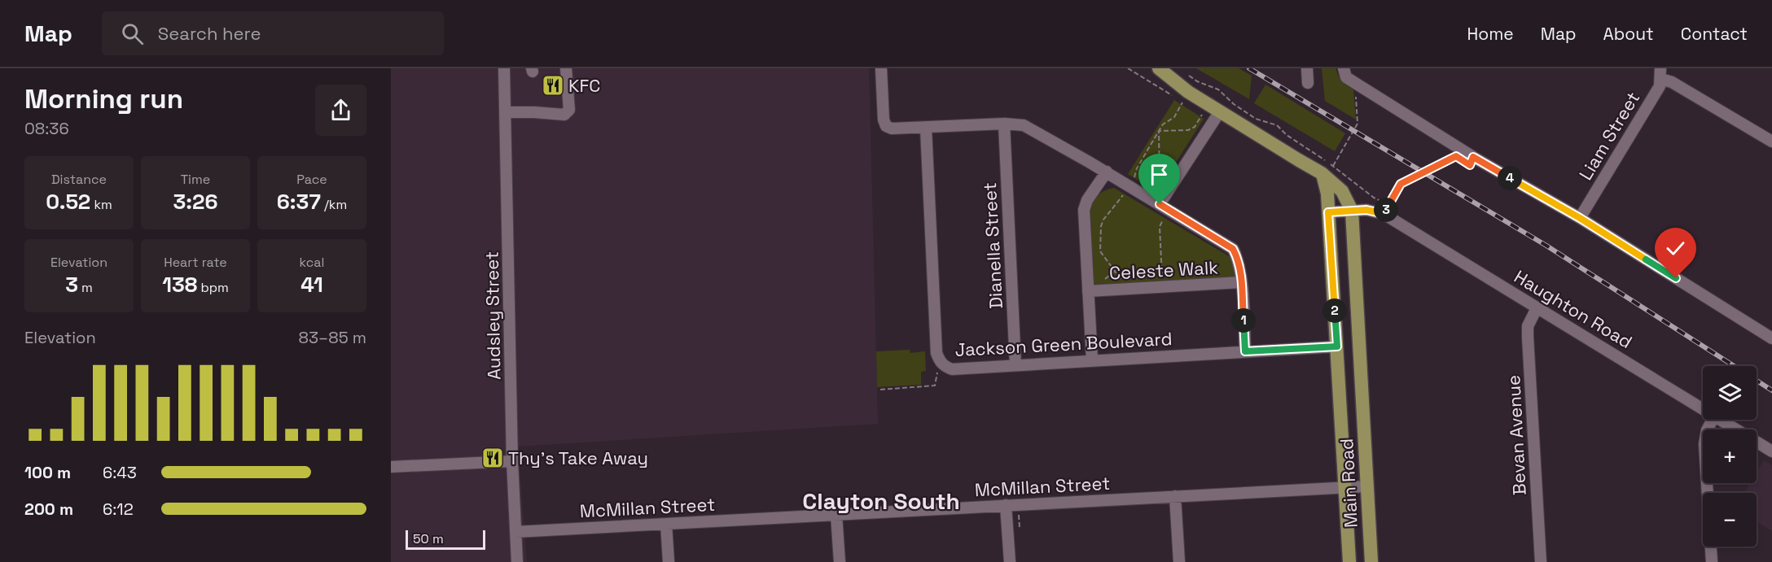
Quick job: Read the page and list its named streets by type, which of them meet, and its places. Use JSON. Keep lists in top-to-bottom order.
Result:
{
  "streets": {
    "main road": ["Main Road"],
    "street": [
      "Liam Street",
      "Dianella Street",
      "Celeste Walk",
      "Haughton Road",
      "Audsley Street",
      "Jackson Green Boulevard",
      "Bevan Avenue",
      "McMillan Street"
    ]
  },
  "crossings": [
    ["Dianella Street", "Jackson Green Boulevard"],
    ["Haughton Road", "Bevan Avenue"],
    ["Haughton Road", "Main Road"],
    ["Audsley Street", "McMillan Street"],
    ["Jackson Green Boulevard", "Main Road"],
    ["Main Road", "McMillan Street"]
  ],
  "districts": ["Clayton South"],
  "places": {
    "restaurant": ["KFC", "Thy's Take Away"]
  },
  "scale_bar": "50 m",
  "page": {
    "header": "Map",
    "search": "Search here",
    "nav": [
      "Home",
      "Map",
      "About",
      "Contact"
    ],
    "heading": ["Morning run", "08:36"],
    "stats": [
      ["Distance", "0.52 km"],
      ["Time", "3:26"],
      ["Pace", "6:37 /km"],
      ["Elevation", "3 m"],
      ["Heart rate", "138 bpm"],
      ["kcal", "41"]
    ],
    "pins": [
      "4",
      "3",
      "2",
      "1"
    ],
    "chart": ["Elevation", "83–85 m"],
    "map_buttons": ["+", "−"],
    "list": [
      {
        "name": "100 m",
        "note": "6:43"
      },
      {
        "name": "200 m",
        "note": "6:12"
      }
    ],
    "scale": "50 m"
  }
}
